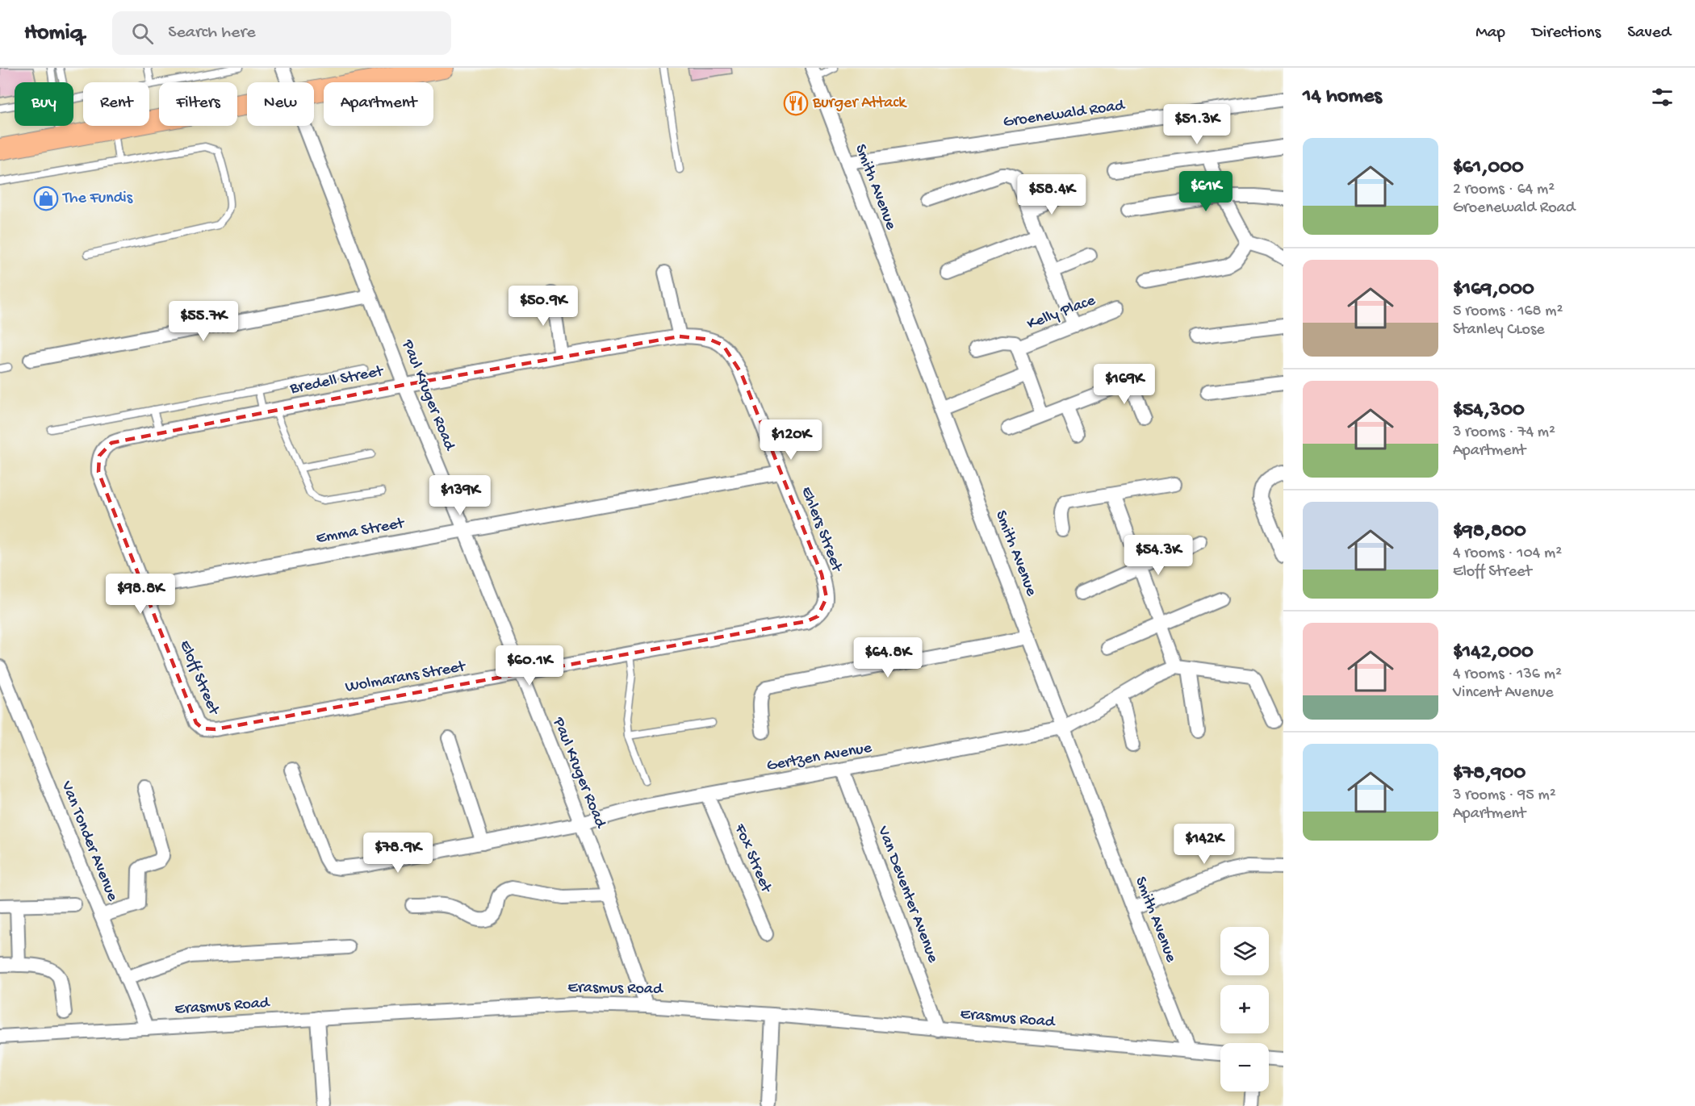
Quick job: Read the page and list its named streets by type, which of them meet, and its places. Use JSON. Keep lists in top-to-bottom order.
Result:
{
  "streets": {
    "street": [
      "Groenewald Road",
      "Smith Avenue",
      "Kelly Place",
      "Bredell Street",
      "Paul Kruger Road",
      "Ehlers Street",
      "Emma Street",
      "Eloff Street",
      "Wolmarans Street",
      "Gertzen Avenue",
      "Van Tonder Avenue",
      "Fox Street",
      "Van Deventer Avenue",
      "Erasmus Road"
    ]
  },
  "crossings": [
    ["Groenewald Road", "Smith Avenue"],
    ["Smith Avenue", "Gertzen Avenue"],
    ["Smith Avenue", "Erasmus Road"],
    ["Bredell Street", "Paul Kruger Road"],
    ["Bredell Street", "Ehlers Street"],
    ["Bredell Street", "Eloff Street"],
    ["Paul Kruger Road", "Emma Street"],
    ["Paul Kruger Road", "Wolmarans Street"],
    ["Paul Kruger Road", "Gertzen Avenue"],
    ["Paul Kruger Road", "Erasmus Road"],
    ["Ehlers Street", "Emma Street"],
    ["Ehlers Street", "Wolmarans Street"],
    ["Emma Street", "Eloff Street"],
    ["Eloff Street", "Wolmarans Street"],
    ["Gertzen Avenue", "Fox Street"],
    ["Gertzen Avenue", "Van Deventer Avenue"],
    ["Van Tonder Avenue", "Erasmus Road"],
    ["Van Deventer Avenue", "Erasmus Road"]
  ],
  "places": {
    "restaurant": ["Burger Attack"],
    "shop": ["The Fundis"]
  },
  "page": {
    "header": "Homiq",
    "search": "Search here",
    "nav": ["Map", "Directions", "Saved"],
    "heading": "14 homes",
    "chip": [
      "Buy",
      "Rent",
      "Filters",
      "New",
      "Apartment"
    ],
    "price": [
      "$51.3K",
      "$61K",
      "$58.4K",
      "$50.9K",
      "$55.7K",
      "$169K",
      "$120K",
      "$139K",
      "$54.3K",
      "$98.8K",
      "$64.8K",
      "$60.1K",
      "$142K",
      "$78.9K"
    ],
    "list": [
      {
        "name": "$61,000",
        "note": "2 rooms · 64 m² · Groenewald Road"
      },
      {
        "name": "$169,000",
        "note": "5 rooms · 168 m² · Stanley CLose"
      },
      {
        "name": "$54,300",
        "note": "3 rooms · 74 m² · Apartment"
      },
      {
        "name": "$98,800",
        "note": "4 rooms · 104 m² · Eloff Street"
      },
      {
        "name": "$142,000",
        "note": "4 rooms · 136 m² · Vincent Avenue"
      },
      {
        "name": "$78,900",
        "note": "3 rooms · 95 m² · Apartment"
      }
    ],
    "map_buttons": ["+", "−"]
  }
}
